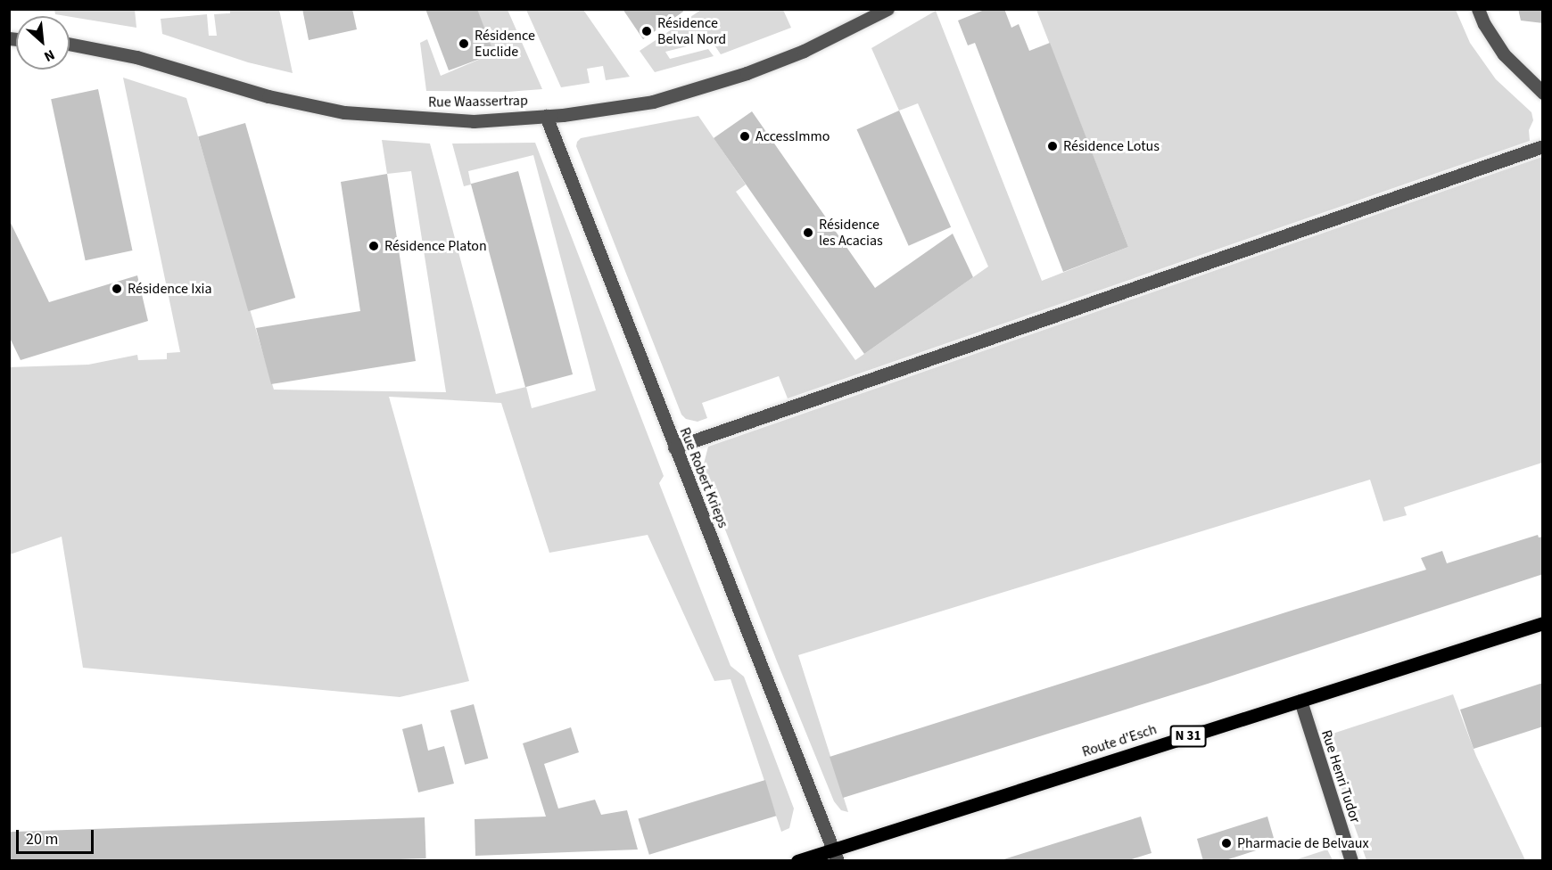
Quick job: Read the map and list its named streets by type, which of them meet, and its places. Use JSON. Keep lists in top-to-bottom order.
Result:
{
  "streets": {
    "main road": ["N 31", "Route d'Esch"],
    "street": ["Rue Waassertrap", "Rue Robert Krieps", "Rue Henri Tudor"]
  },
  "crossings": [
    ["Rue Waassertrap", "Rue Robert Krieps"],
    ["Rue Robert Krieps", "Route d'Esch"],
    ["Route d'Esch", "Rue Henri Tudor"]
  ],
  "places": [
    "Résidence Belval Nord",
    "Résidence Euclide",
    "AccessImmo",
    "Résidence Lotus",
    "Résidence les Acacias",
    "Résidence Platon",
    "Résidence Ixia",
    "Pharmacie de Belvaux"
  ],
  "scale_bar": "20 m",
  "north": "bottom right"
}
